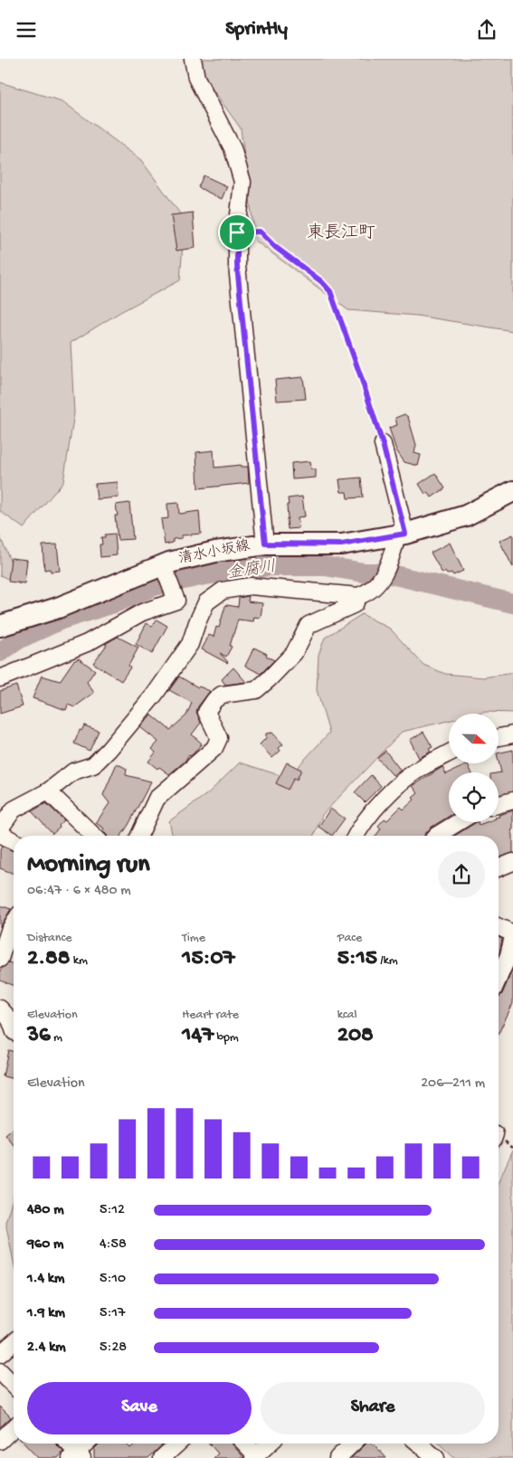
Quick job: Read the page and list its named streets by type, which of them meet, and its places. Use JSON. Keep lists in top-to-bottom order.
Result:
{
  "streets": {
    "main road": ["清水小坂線"]
  },
  "districts": ["東長江町"],
  "water": ["金腐川"],
  "north": "right",
  "page": {
    "header": "Sprintly",
    "heading": ["Morning run", "06:47 · 6 × 480 m"],
    "stats": [
      ["Distance", "2.88 km"],
      ["Time", "15:07"],
      ["Pace", "5:15 /km"],
      ["Elevation", "36 m"],
      ["Heart rate", "147 bpm"],
      ["kcal", "208"]
    ],
    "chart": ["Elevation", "206–211 m"],
    "list": [
      {
        "name": "480 m",
        "note": "5:12"
      },
      {
        "name": "960 m",
        "note": "4:58"
      },
      {
        "name": "1.4 km",
        "note": "5:10"
      },
      {
        "name": "1.9 km",
        "note": "5:17"
      },
      {
        "name": "2.4 km",
        "note": "5:28"
      }
    ],
    "buttons": ["Save", "Share"]
  }
}
